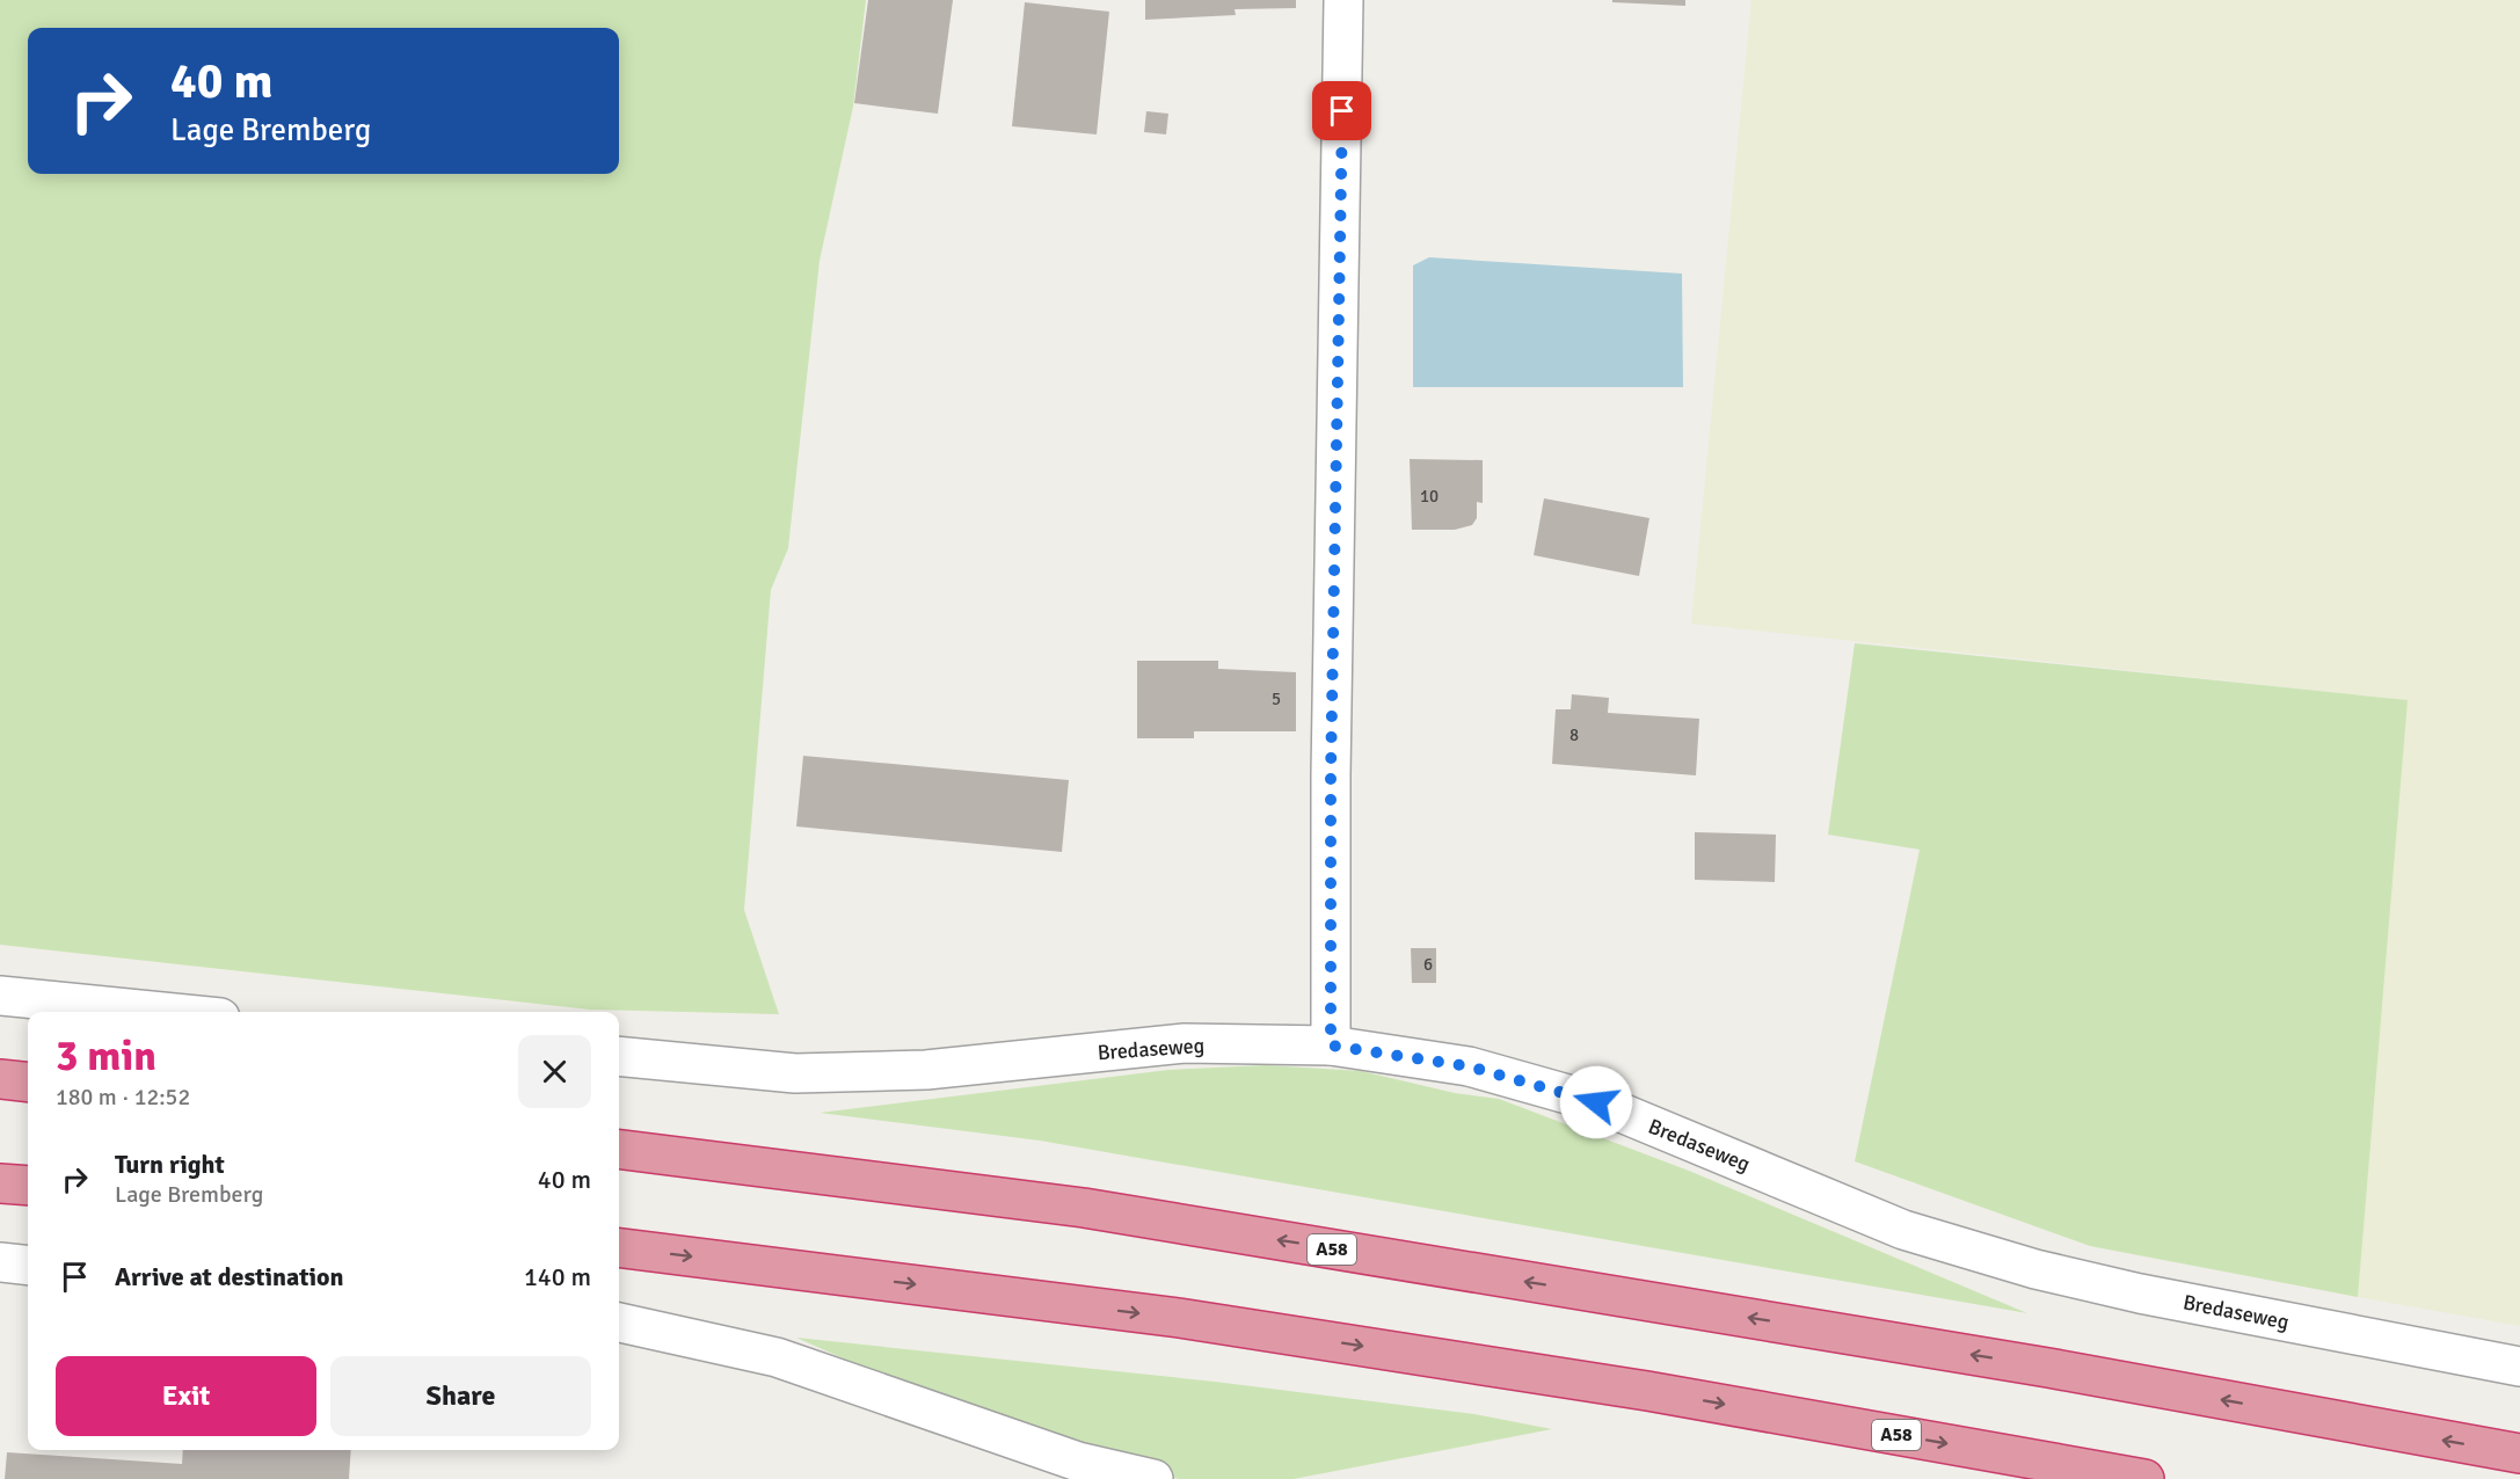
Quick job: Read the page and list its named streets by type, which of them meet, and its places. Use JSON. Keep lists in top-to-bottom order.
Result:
{
  "streets": {
    "highway": ["A58"],
    "street": ["Bredaseweg"]
  },
  "house_numbers": [
    "10",
    "5",
    "8",
    "6"
  ],
  "page": {
    "turn": ["40 m", "Lage Bremberg"],
    "heading": ["3 min", "180 m · 12:52"],
    "list": [
      {
        "name": "Turn right",
        "note": "Lage Bremberg",
        "value": "40 m"
      },
      {
        "name": "Arrive at destination",
        "value": "140 m"
      }
    ],
    "buttons": ["Exit", "Share"]
  }
}
